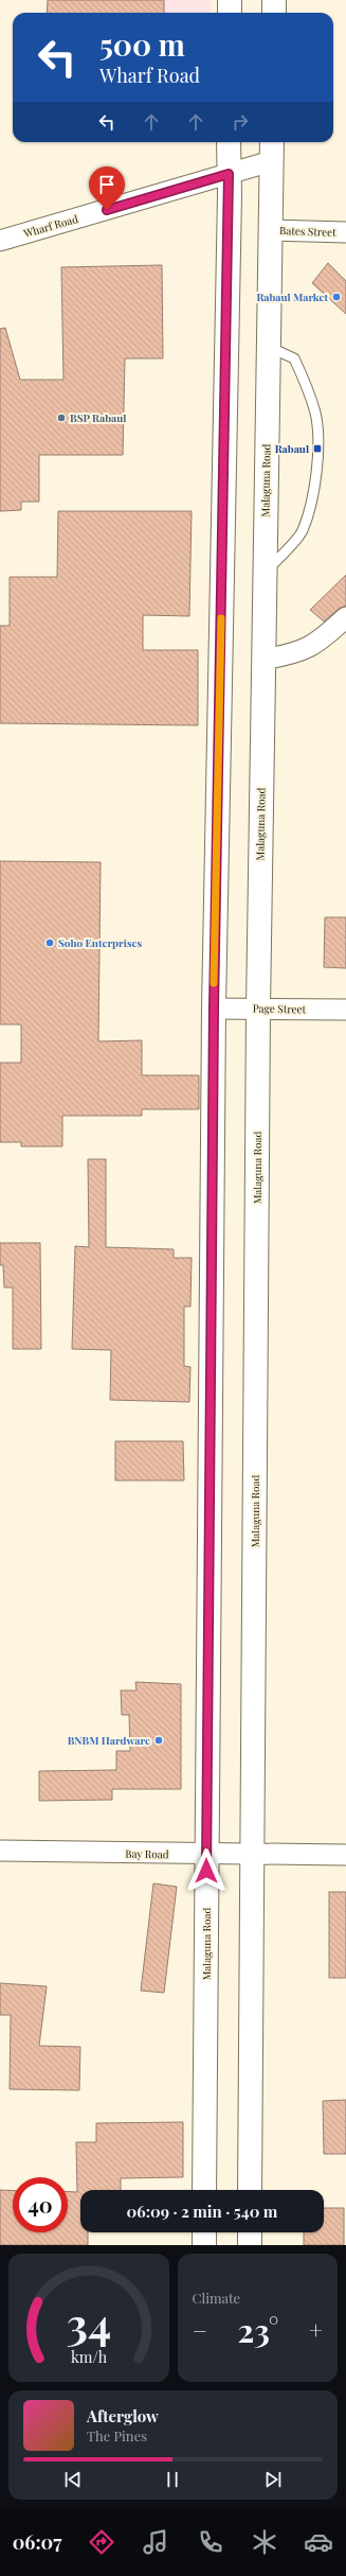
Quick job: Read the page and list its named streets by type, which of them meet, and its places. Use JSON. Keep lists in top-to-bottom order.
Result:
{
  "streets": {
    "street": [
      "Wharf Road",
      "Bates Street",
      "Malaguna Road",
      "Page Street",
      "Bay Road"
    ]
  },
  "crossings": [
    ["Wharf Road", "Malaguna Road"],
    ["Bates Street", "Malaguna Road"],
    ["Malaguna Road", "Page Street"],
    ["Malaguna Road", "Bay Road"]
  ],
  "places": {
    "other": [
      "Rabaul Market",
      "BSP Rabaul",
      "Soho Enterprises",
      "BNBM Hardware"
    ],
    "transit": ["Rabaul"]
  },
  "page": {
    "turn": ["500 m", "Wharf Road"],
    "limit": "40",
    "trip": "06:09 · 2 min · 540 m",
    "tile": "Climate",
    "heat": ["−", "23°", "+"],
    "song": ["Afterglow", "The Pines"],
    "tabs": "06:07",
    "gauge": ["34", "km/h"]
  }
}
